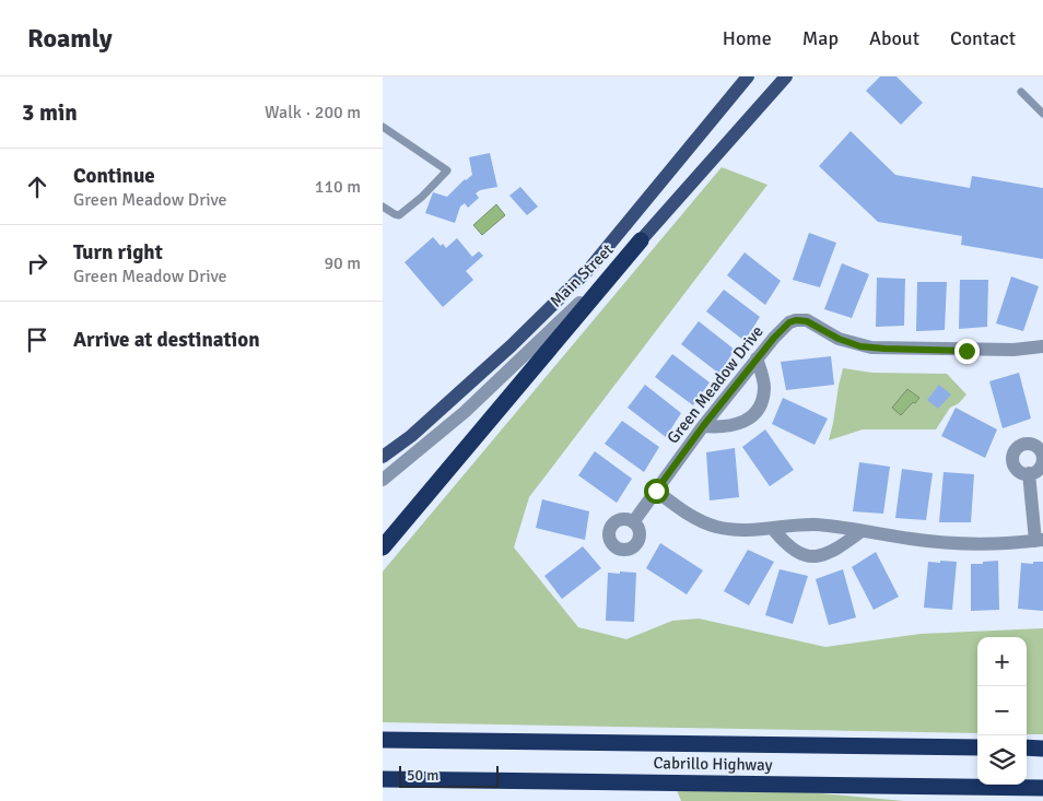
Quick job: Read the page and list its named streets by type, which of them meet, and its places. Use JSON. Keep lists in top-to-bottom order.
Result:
{
  "streets": {
    "highway": ["Cabrillo Highway"],
    "main road": ["Main Street"],
    "street": ["Green Meadow Drive"]
  },
  "scale_bar": "50 m",
  "page": {
    "header": "Roamly",
    "nav": [
      "Home",
      "Map",
      "About",
      "Contact"
    ],
    "heading": ["3 min", "Walk · 200 m"],
    "list": [
      ["Continue", "Green Meadow Drive", "110 m"],
      ["Turn right", "Green Meadow Drive", "90 m"],
      "Arrive at destination"
    ],
    "map_buttons": ["+", "−"],
    "scale": "50 m"
  }
}
